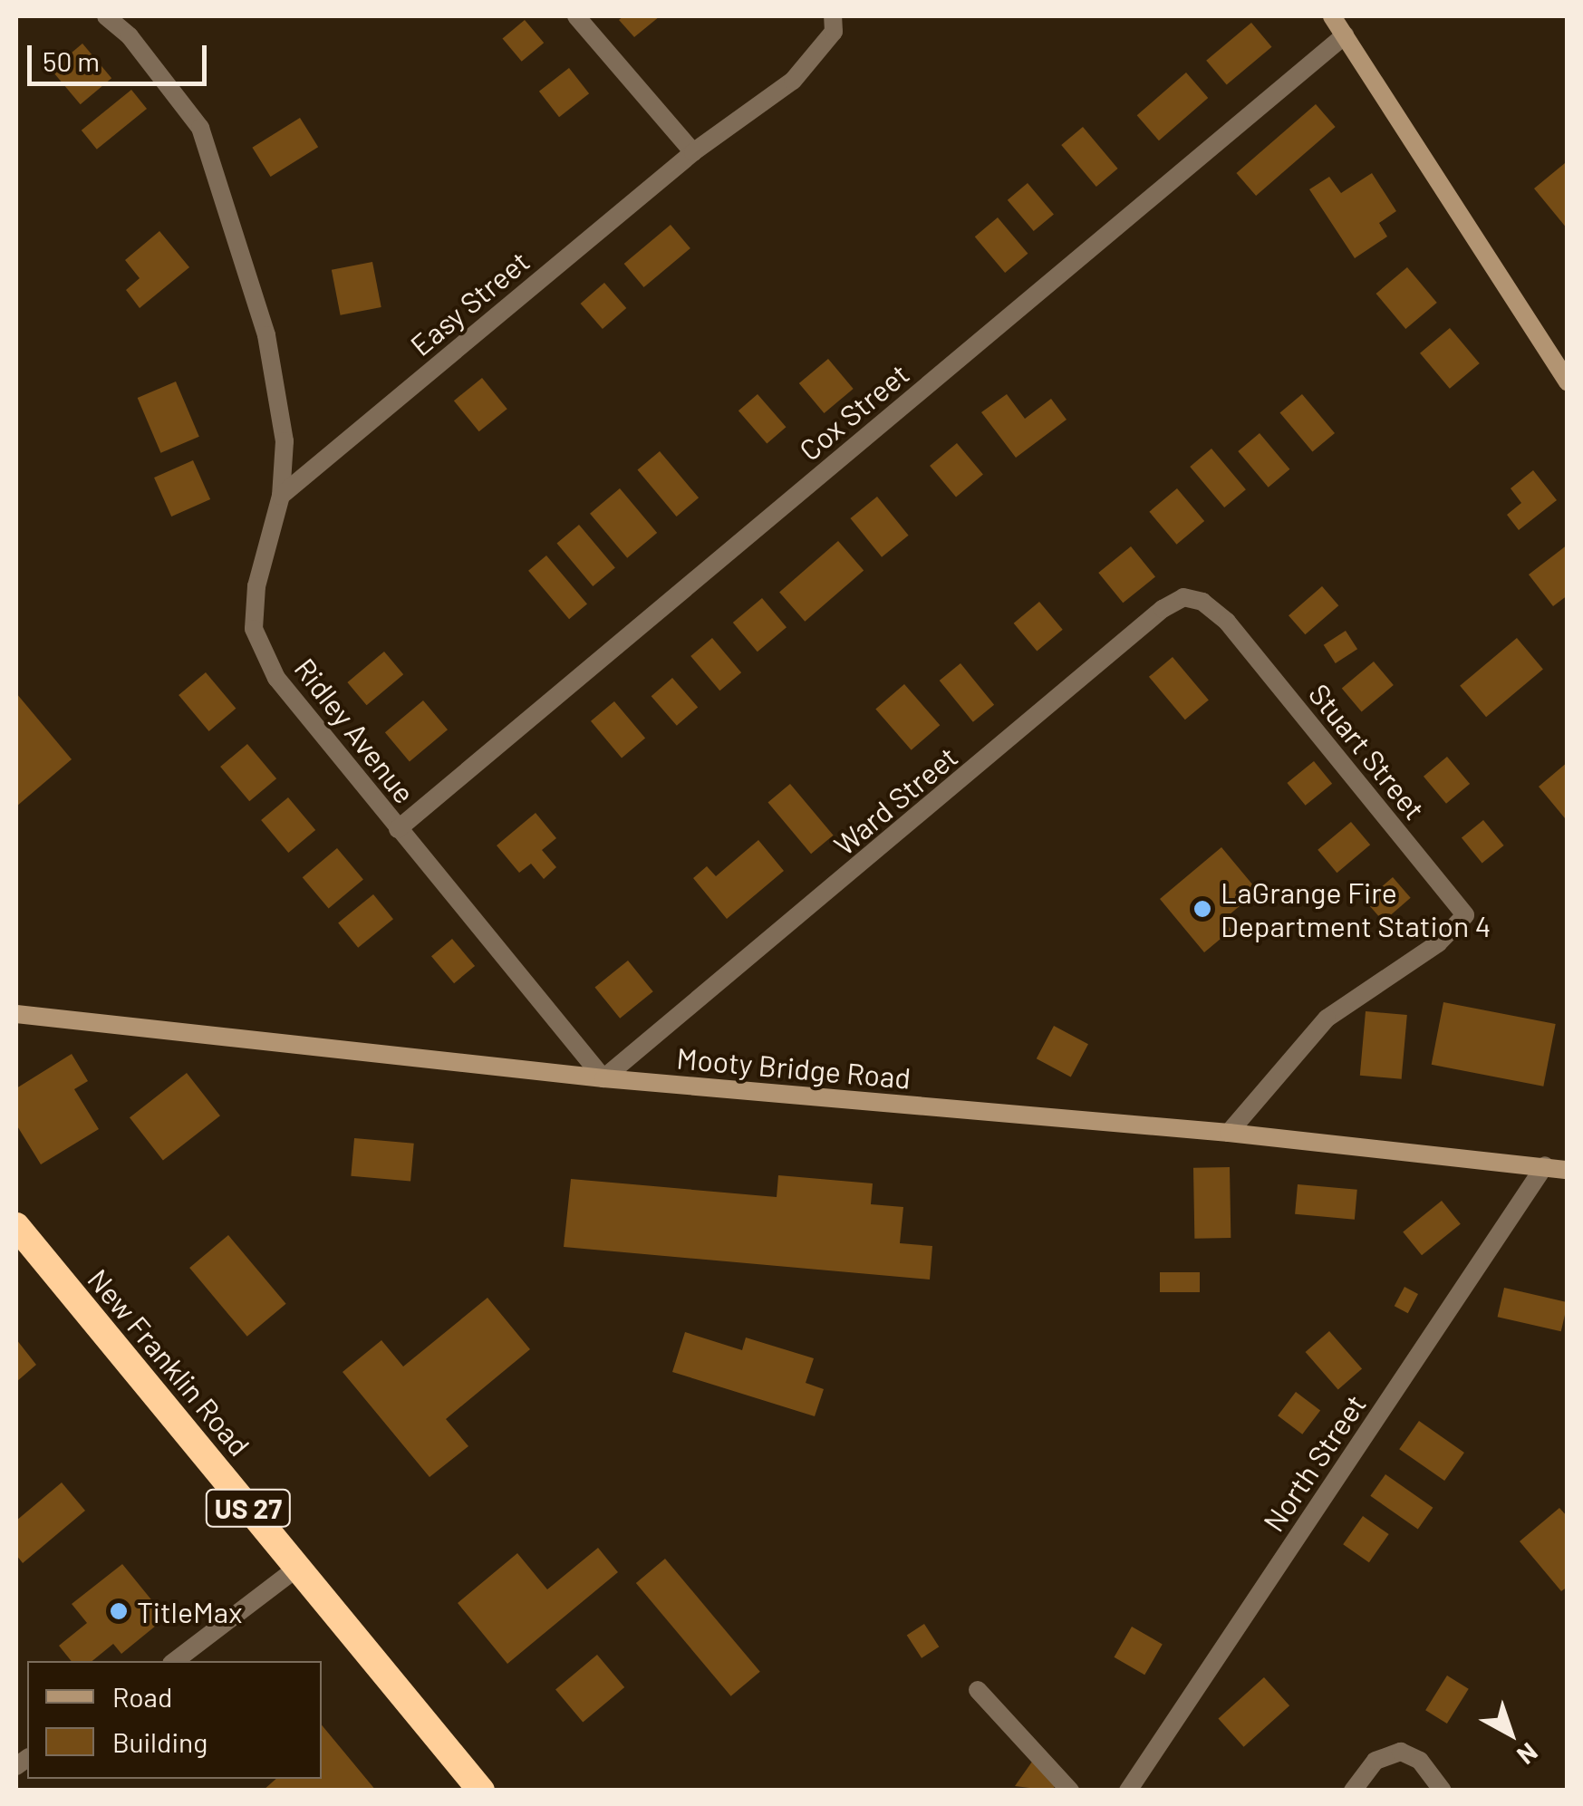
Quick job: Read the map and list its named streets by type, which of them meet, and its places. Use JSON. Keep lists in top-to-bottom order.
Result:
{
  "streets": {
    "highway": ["New Franklin Road", "US 27"],
    "street": [
      "Easy Street",
      "Cox Street",
      "Ridley Avenue",
      "Stuart Street",
      "Ward Street",
      "Mooty Bridge Road",
      "North Street"
    ]
  },
  "crossings": [
    ["Easy Street", "Ridley Avenue"],
    ["Cox Street", "Ridley Avenue"],
    ["Ridley Avenue", "Ward Street"],
    ["Ridley Avenue", "Mooty Bridge Road"],
    ["Stuart Street", "Ward Street"],
    ["Stuart Street", "Mooty Bridge Road"],
    ["Ward Street", "Mooty Bridge Road"],
    ["Mooty Bridge Road", "North Street"]
  ],
  "places": ["LaGrange Fire Department Station 4", "TitleMax"],
  "legend": ["Road", "Building"],
  "scale_bar": "50 m",
  "north": "bottom right"
}
